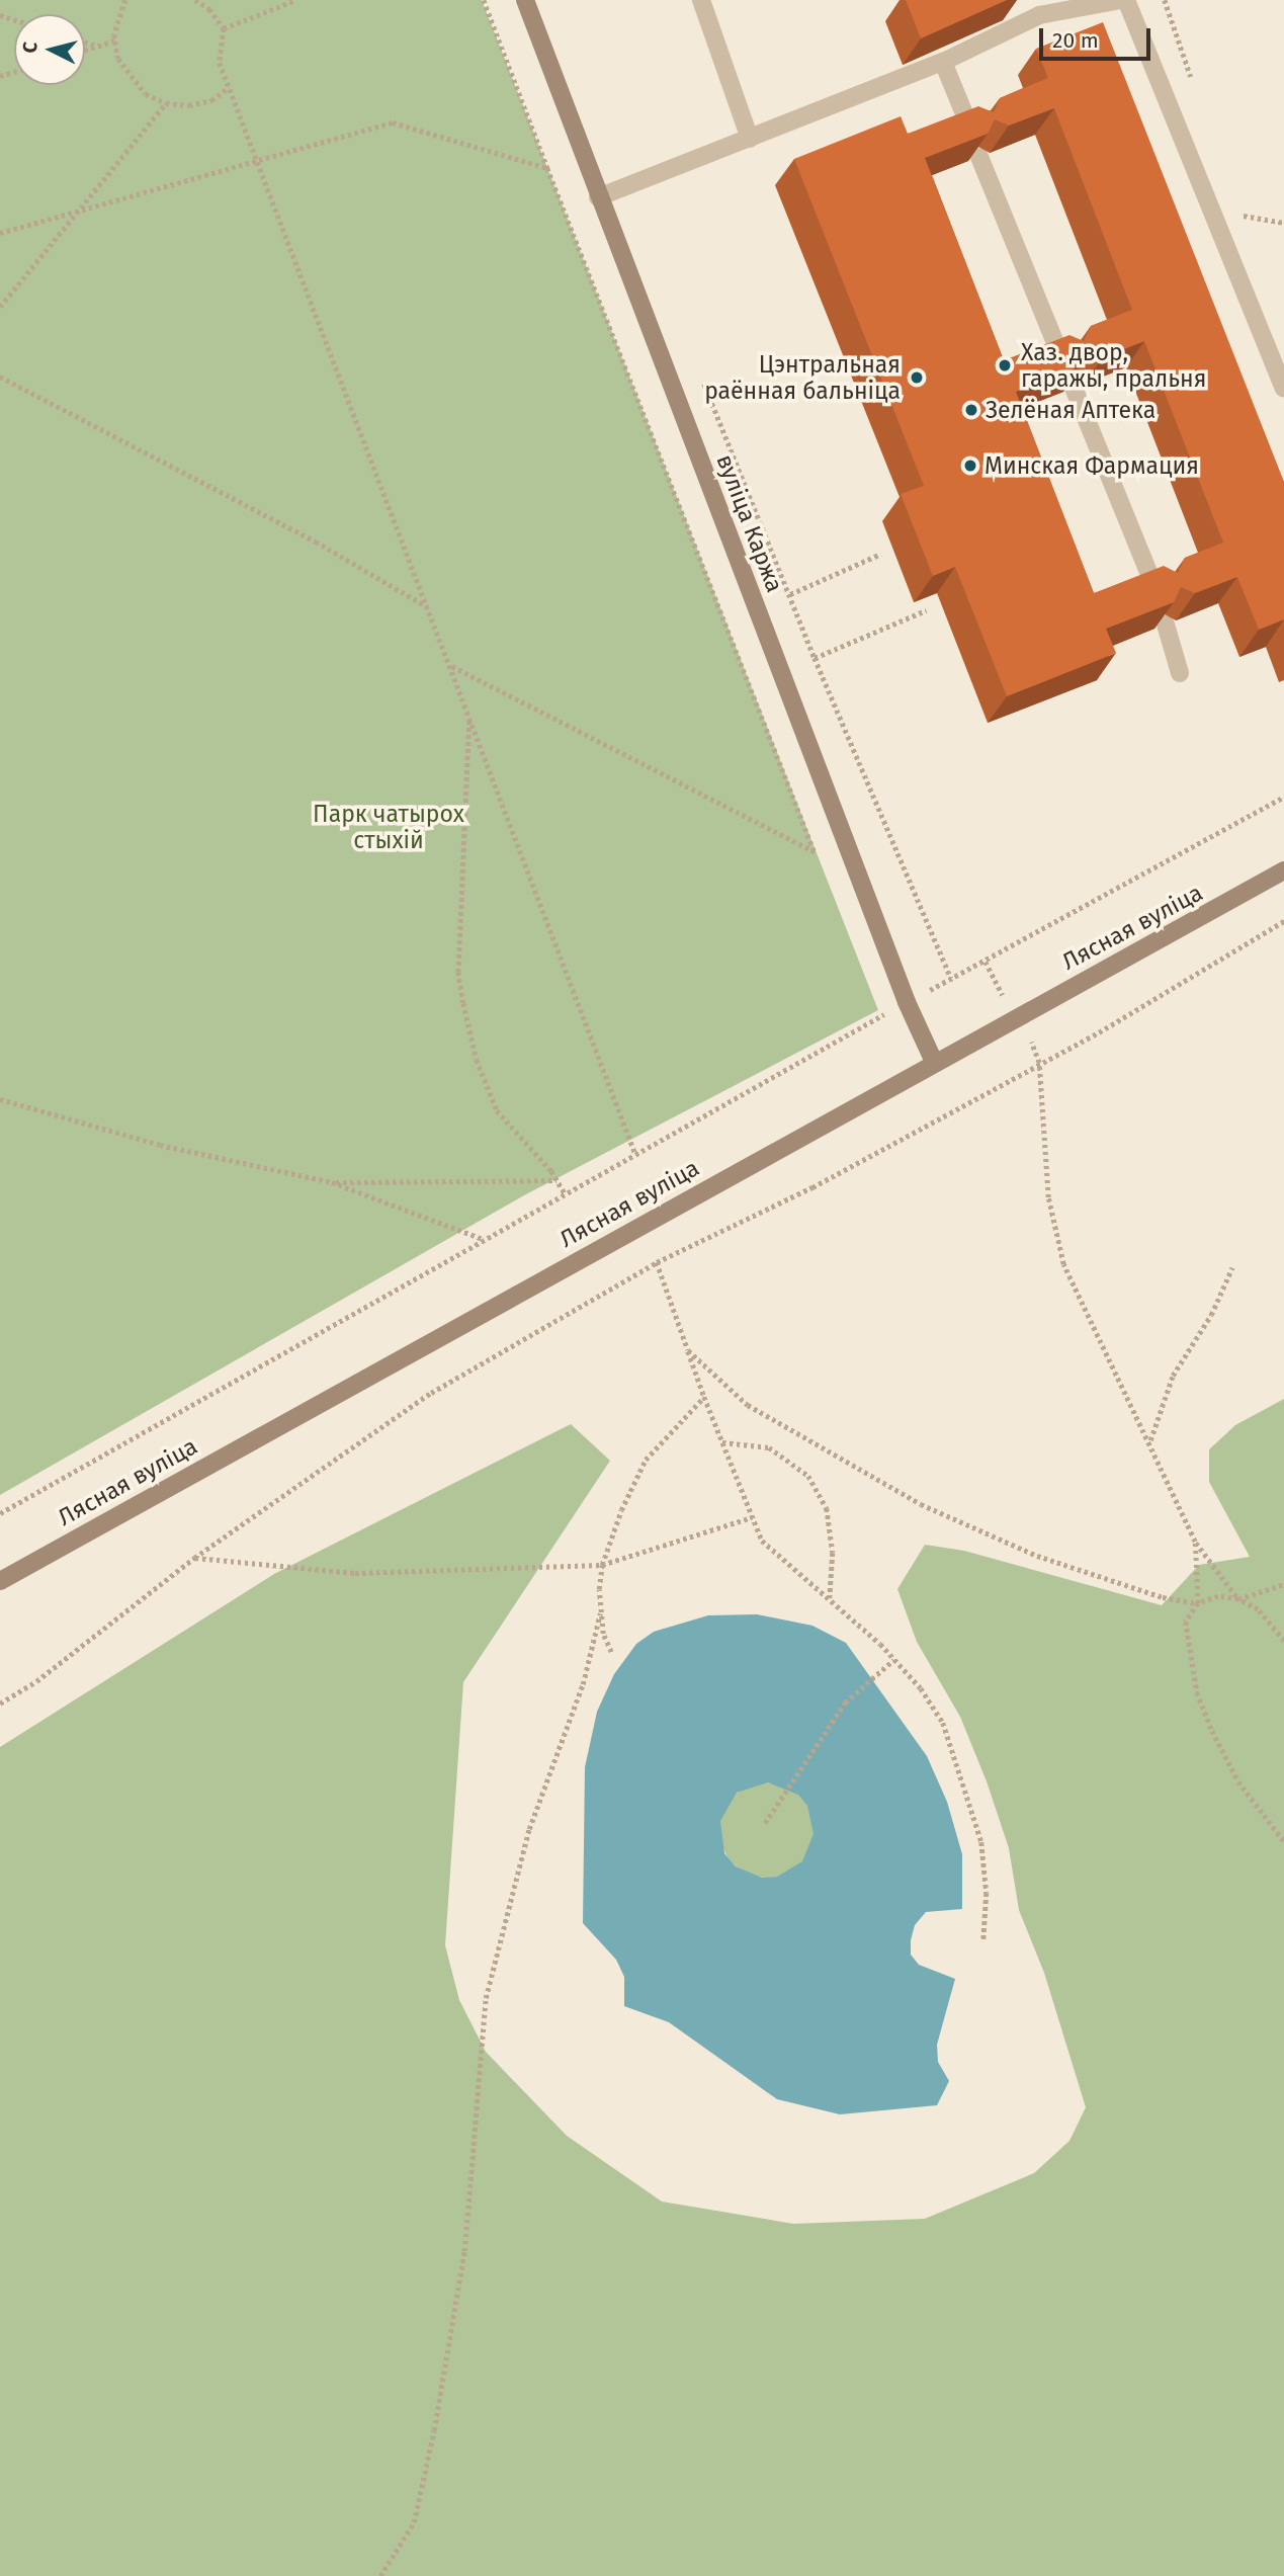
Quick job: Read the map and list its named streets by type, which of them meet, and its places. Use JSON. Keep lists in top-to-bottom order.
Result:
{
  "streets": {
    "main road": ["вуліца Каржа", "Лясная вуліца"]
  },
  "crossings": [
    ["вуліца Каржа", "Лясная вуліца"]
  ],
  "parks": ["Парк чатырох стыхій"],
  "places": [
    "Хаз. двор, гаражы, пральня",
    "Цэнтральная раённая бальніца",
    "Зелёная Аптека",
    "Минская Фармация"
  ],
  "scale_bar": "20 m",
  "north": "left"
}
